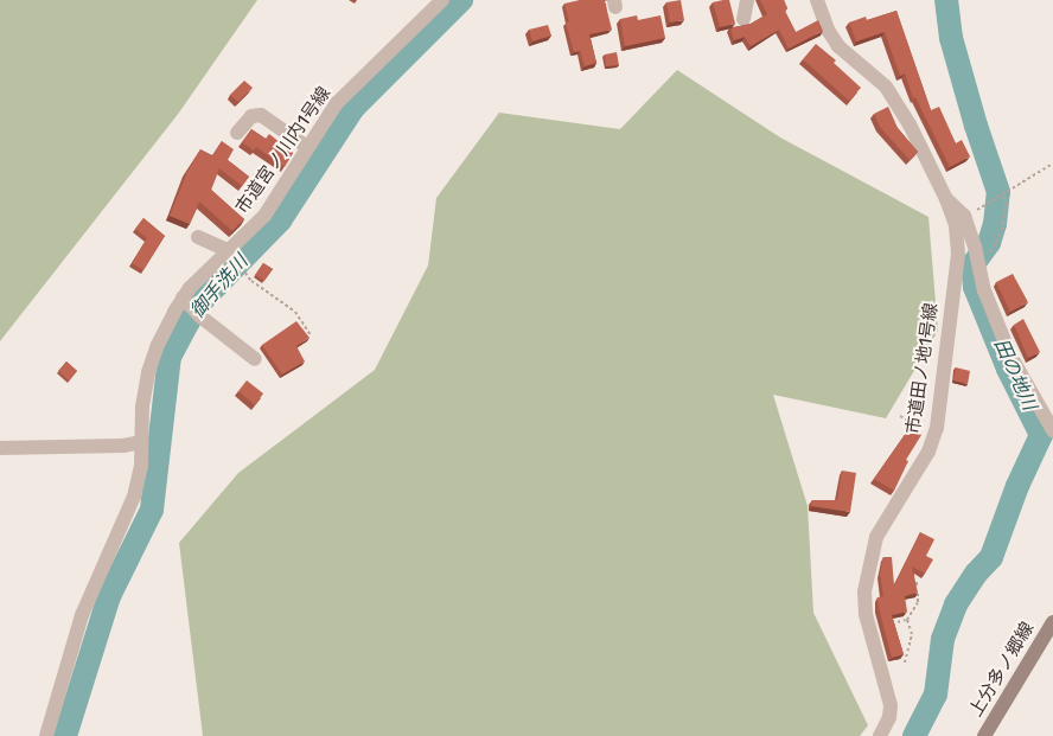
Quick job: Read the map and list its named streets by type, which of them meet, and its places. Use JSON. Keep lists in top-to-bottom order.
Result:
{
  "streets": {
    "main road": ["上分多ノ郷線"],
    "street": ["市道宮ノ川内1号線", "市道田ノ地1号線"]
  },
  "water": ["御手洗川", "田の地川"]
}
